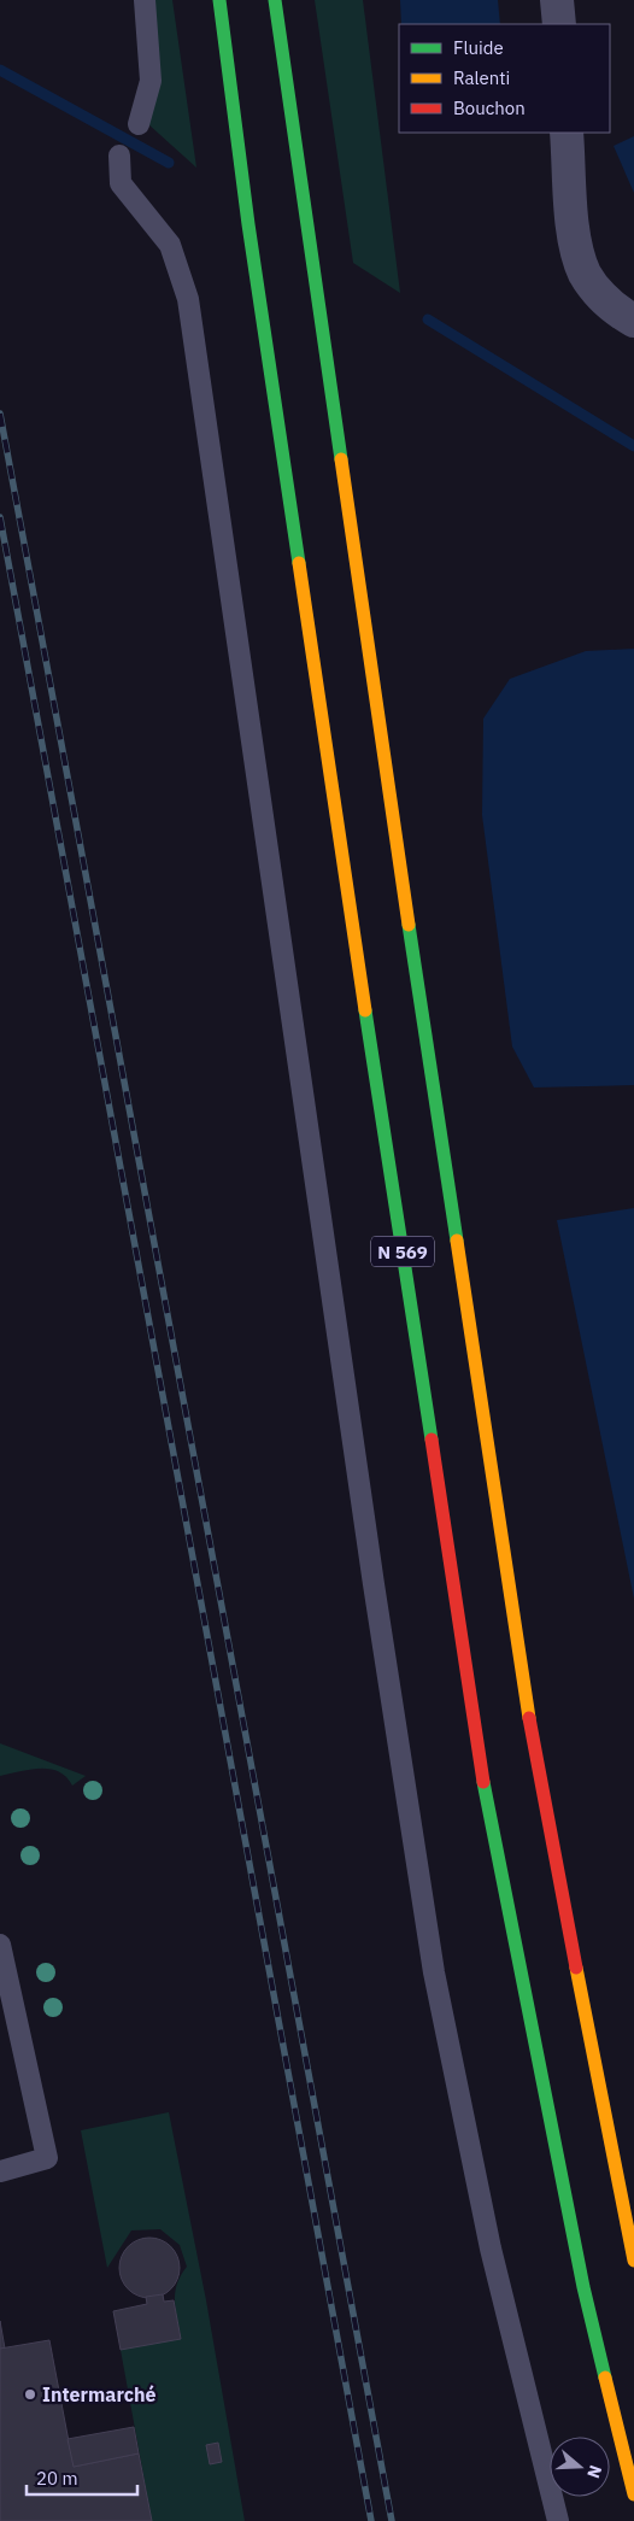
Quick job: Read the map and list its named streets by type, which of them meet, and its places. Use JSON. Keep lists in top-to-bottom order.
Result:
{
  "streets": {
    "highway": ["N 569"]
  },
  "places": ["Intermarché"],
  "legend": ["Fluide", "Ralenti", "Bouchon"],
  "scale_bar": "20 m",
  "north": "right"
}
